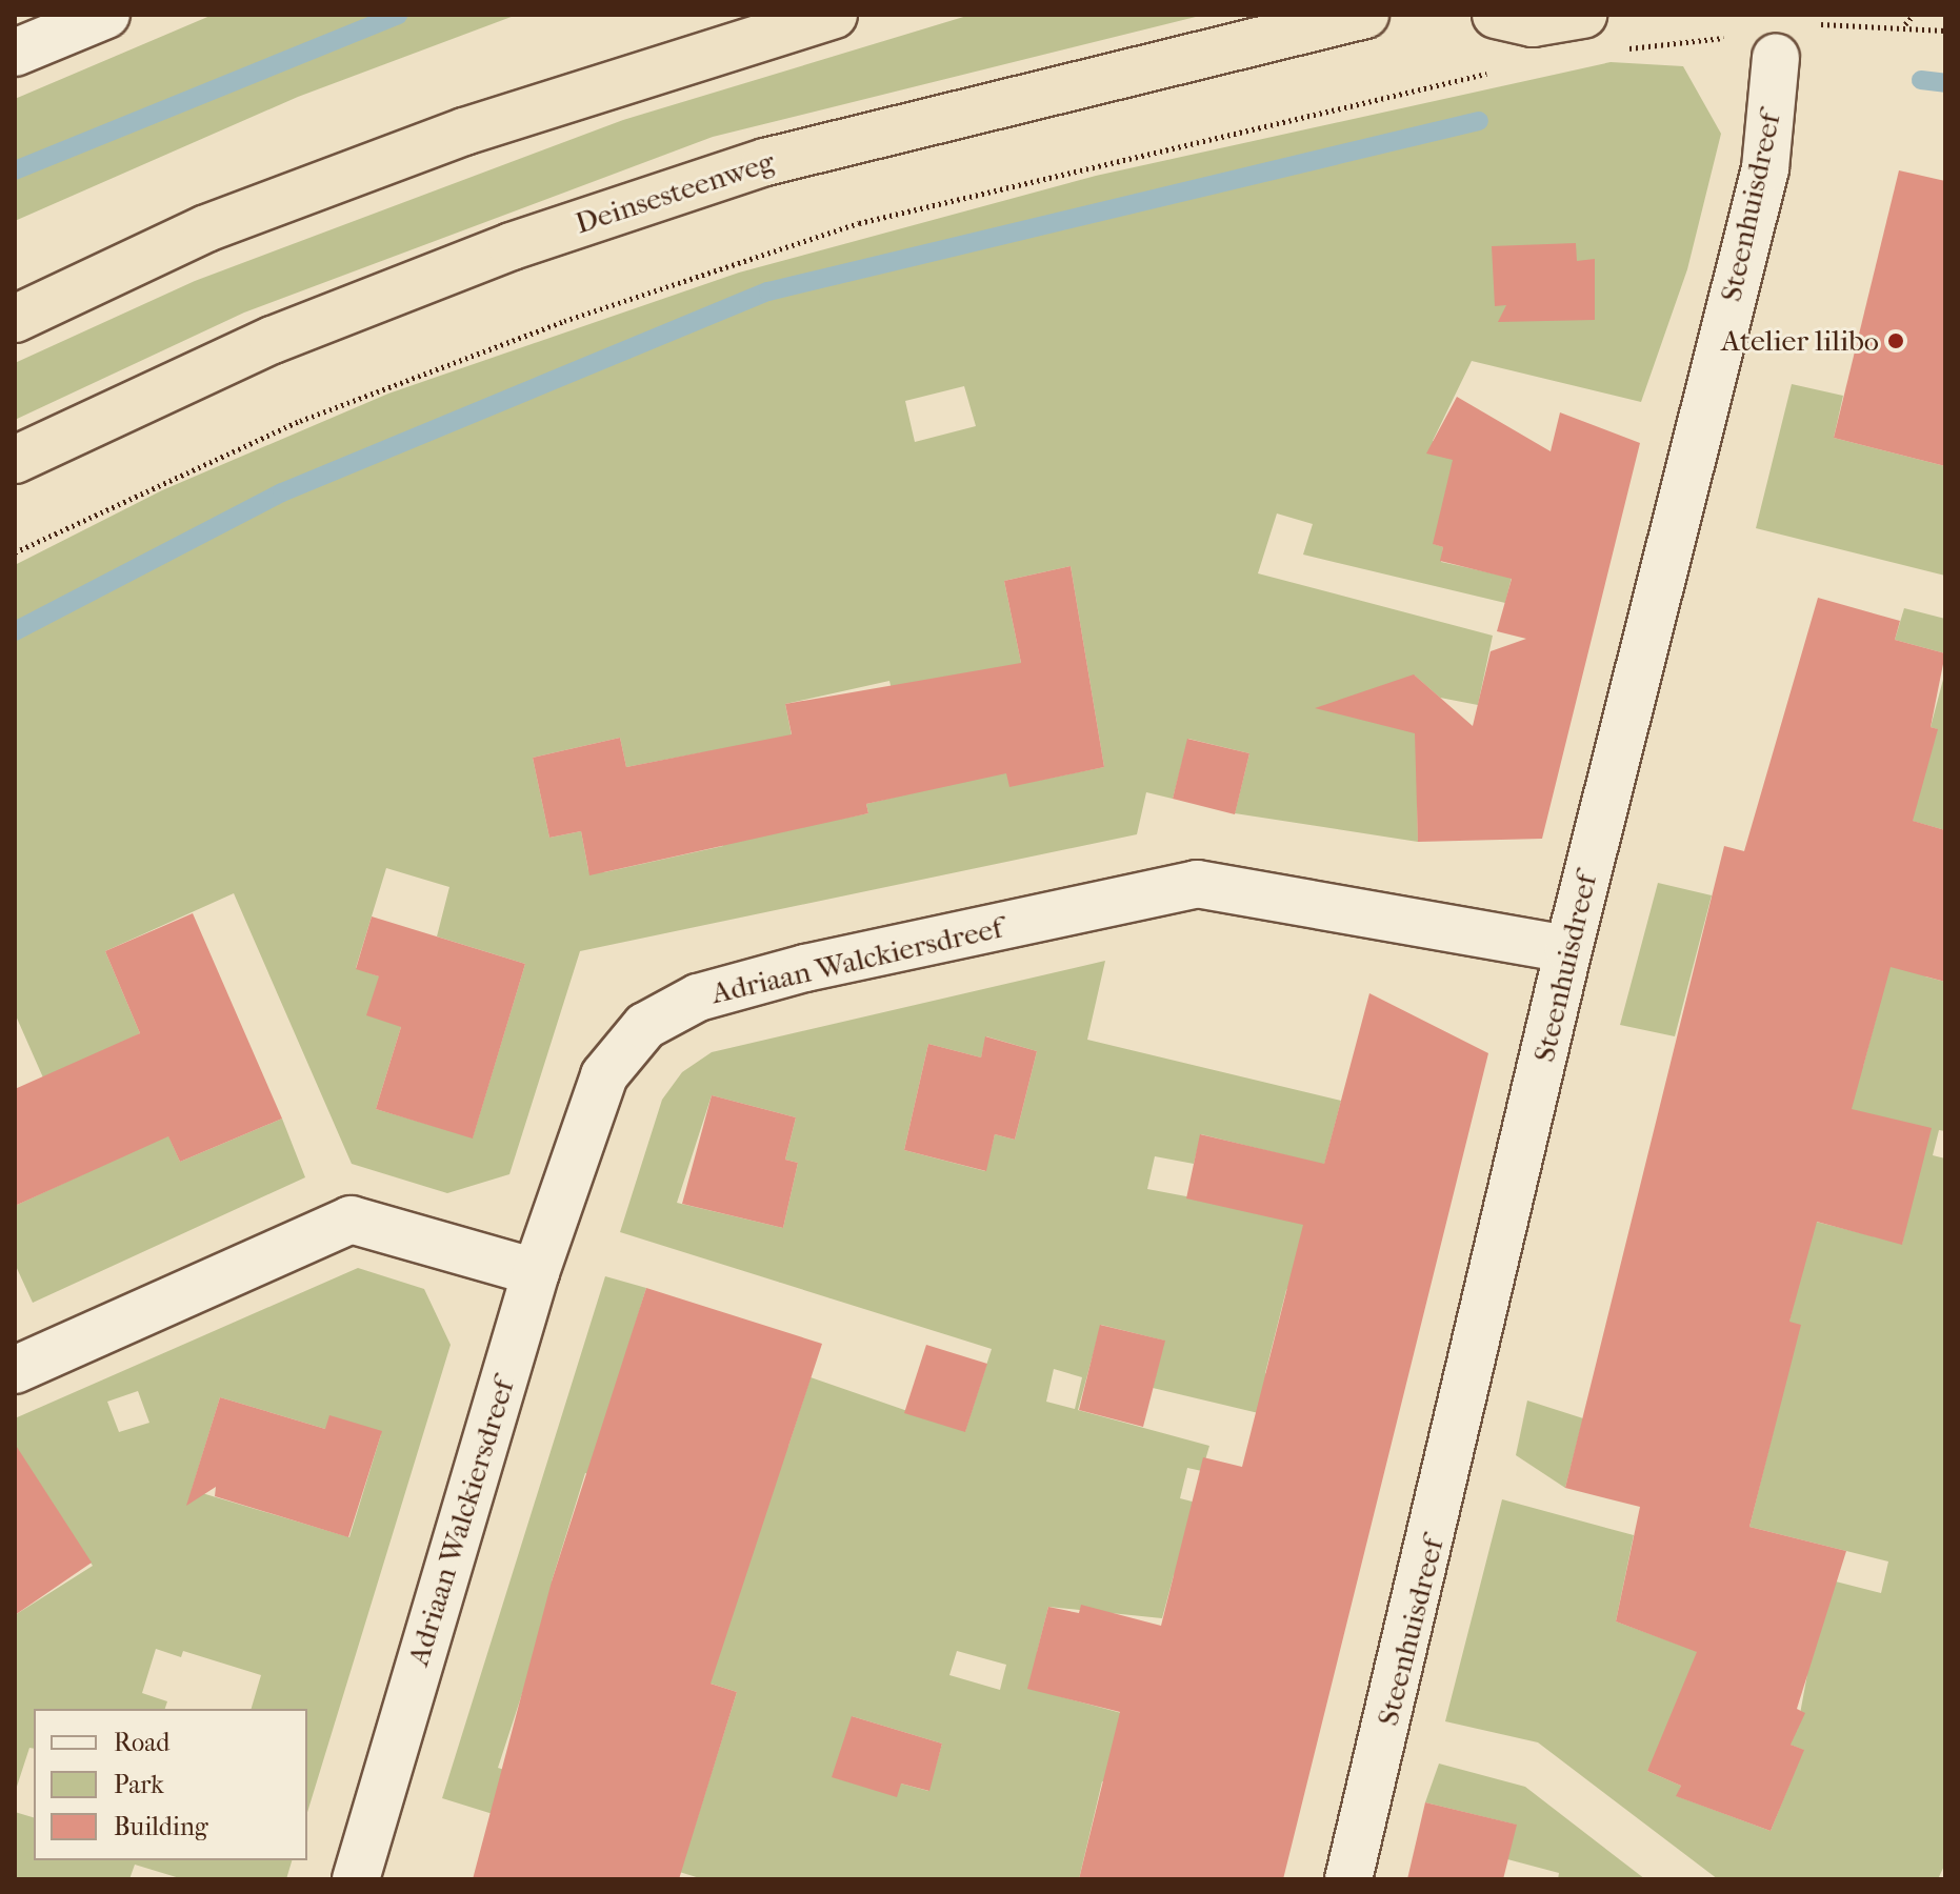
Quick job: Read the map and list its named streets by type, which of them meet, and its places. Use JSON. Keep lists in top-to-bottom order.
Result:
{
  "streets": {
    "highway": ["Deinsesteenweg"],
    "street": ["Steenhuisdreef", "Adriaan Walckiersdreef"]
  },
  "crossings": [
    ["Steenhuisdreef", "Adriaan Walckiersdreef"]
  ],
  "places": ["Atelier lilibo"],
  "legend": ["Road", "Park", "Building"]
}
